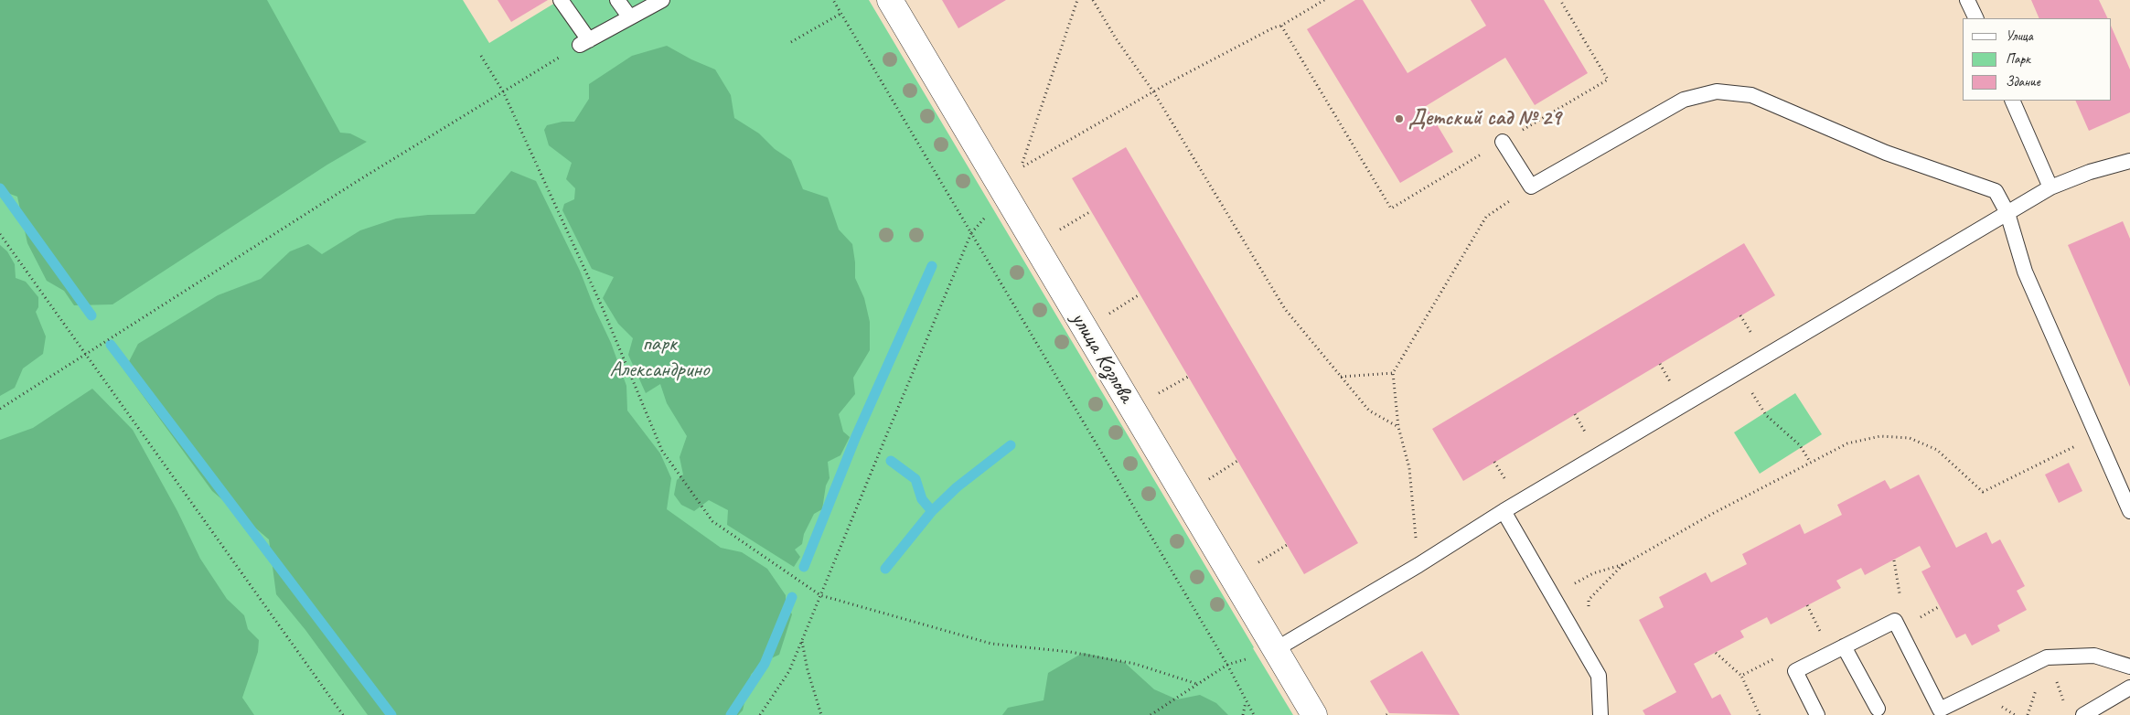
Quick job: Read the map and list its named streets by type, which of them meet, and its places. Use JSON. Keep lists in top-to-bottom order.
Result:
{
  "streets": {
    "street": ["улица Козлова"]
  },
  "parks": ["парк Александрино"],
  "places": ["Детский сад № 29"],
  "legend": ["Улица", "Парк", "Здание"]
}
